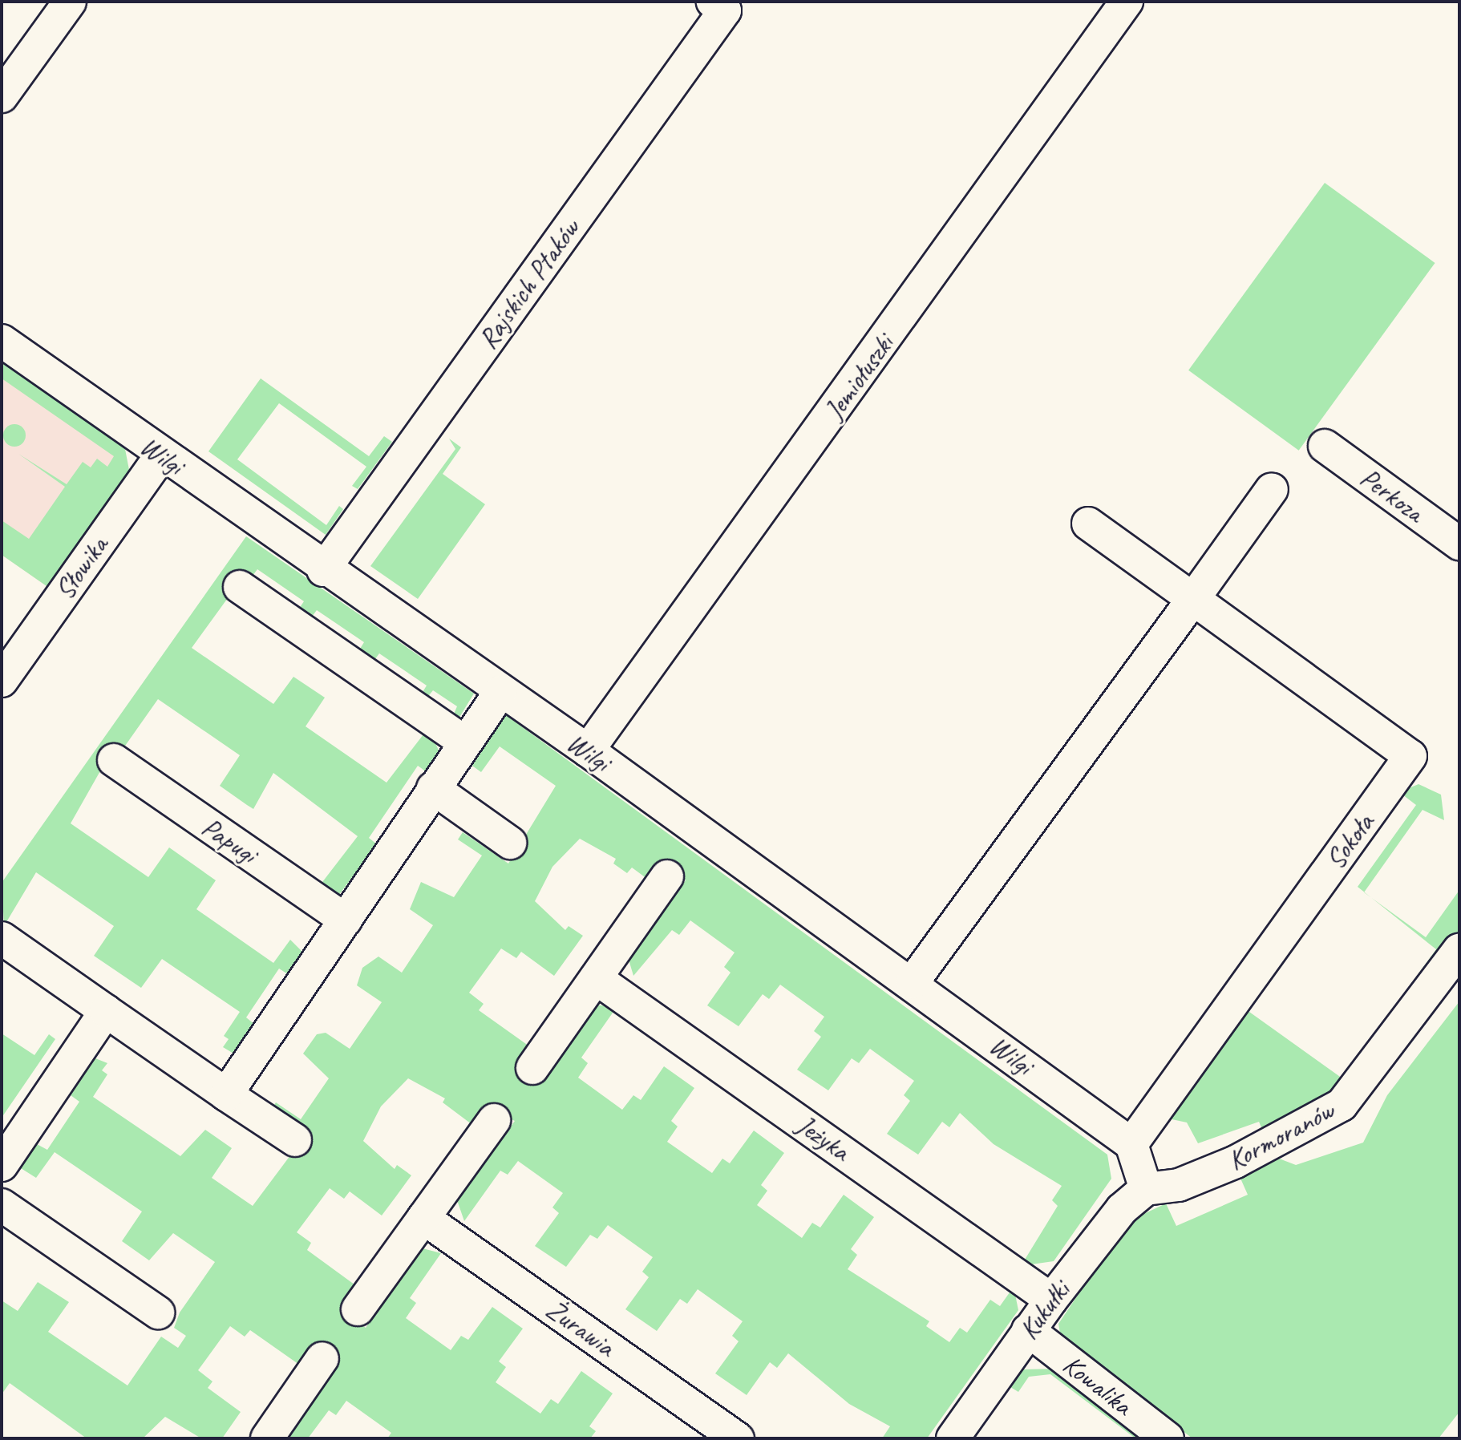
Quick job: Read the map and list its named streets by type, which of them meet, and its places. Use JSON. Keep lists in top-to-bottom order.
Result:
{
  "streets": {
    "street": [
      "Rajskich Ptaków",
      "Jemiołuszki",
      "Wilgi",
      "Perkoza",
      "Słowika",
      "Papugi",
      "Sokoła",
      "Kormoranów",
      "Jeżyka",
      "Kukułki",
      "Żurawia",
      "Kowalika"
    ]
  },
  "crossings": [
    ["Rajskich Ptaków", "Wilgi"],
    ["Jemiołuszki", "Wilgi"],
    ["Wilgi", "Słowika"],
    ["Wilgi", "Sokoła"],
    ["Kormoranów", "Kukułki"],
    ["Jeżyka", "Kukułki"],
    ["Kukułki", "Kowalika"]
  ]
}
